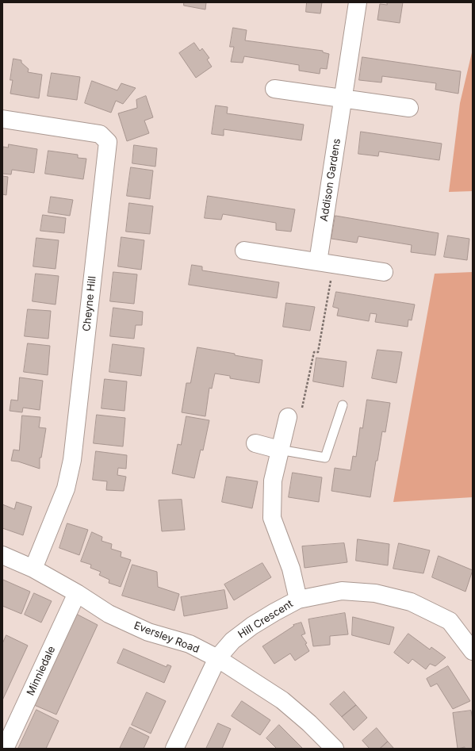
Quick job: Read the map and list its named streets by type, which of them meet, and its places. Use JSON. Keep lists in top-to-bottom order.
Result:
{
  "streets": {
    "street": [
      "Addison Gardens",
      "Cheyne Hill",
      "Hill Crescent",
      "Eversley Road",
      "Minniedale"
    ]
  },
  "crossings": [
    ["Cheyne Hill", "Eversley Road"],
    ["Hill Crescent", "Eversley Road"],
    ["Eversley Road", "Minniedale"]
  ]
}
